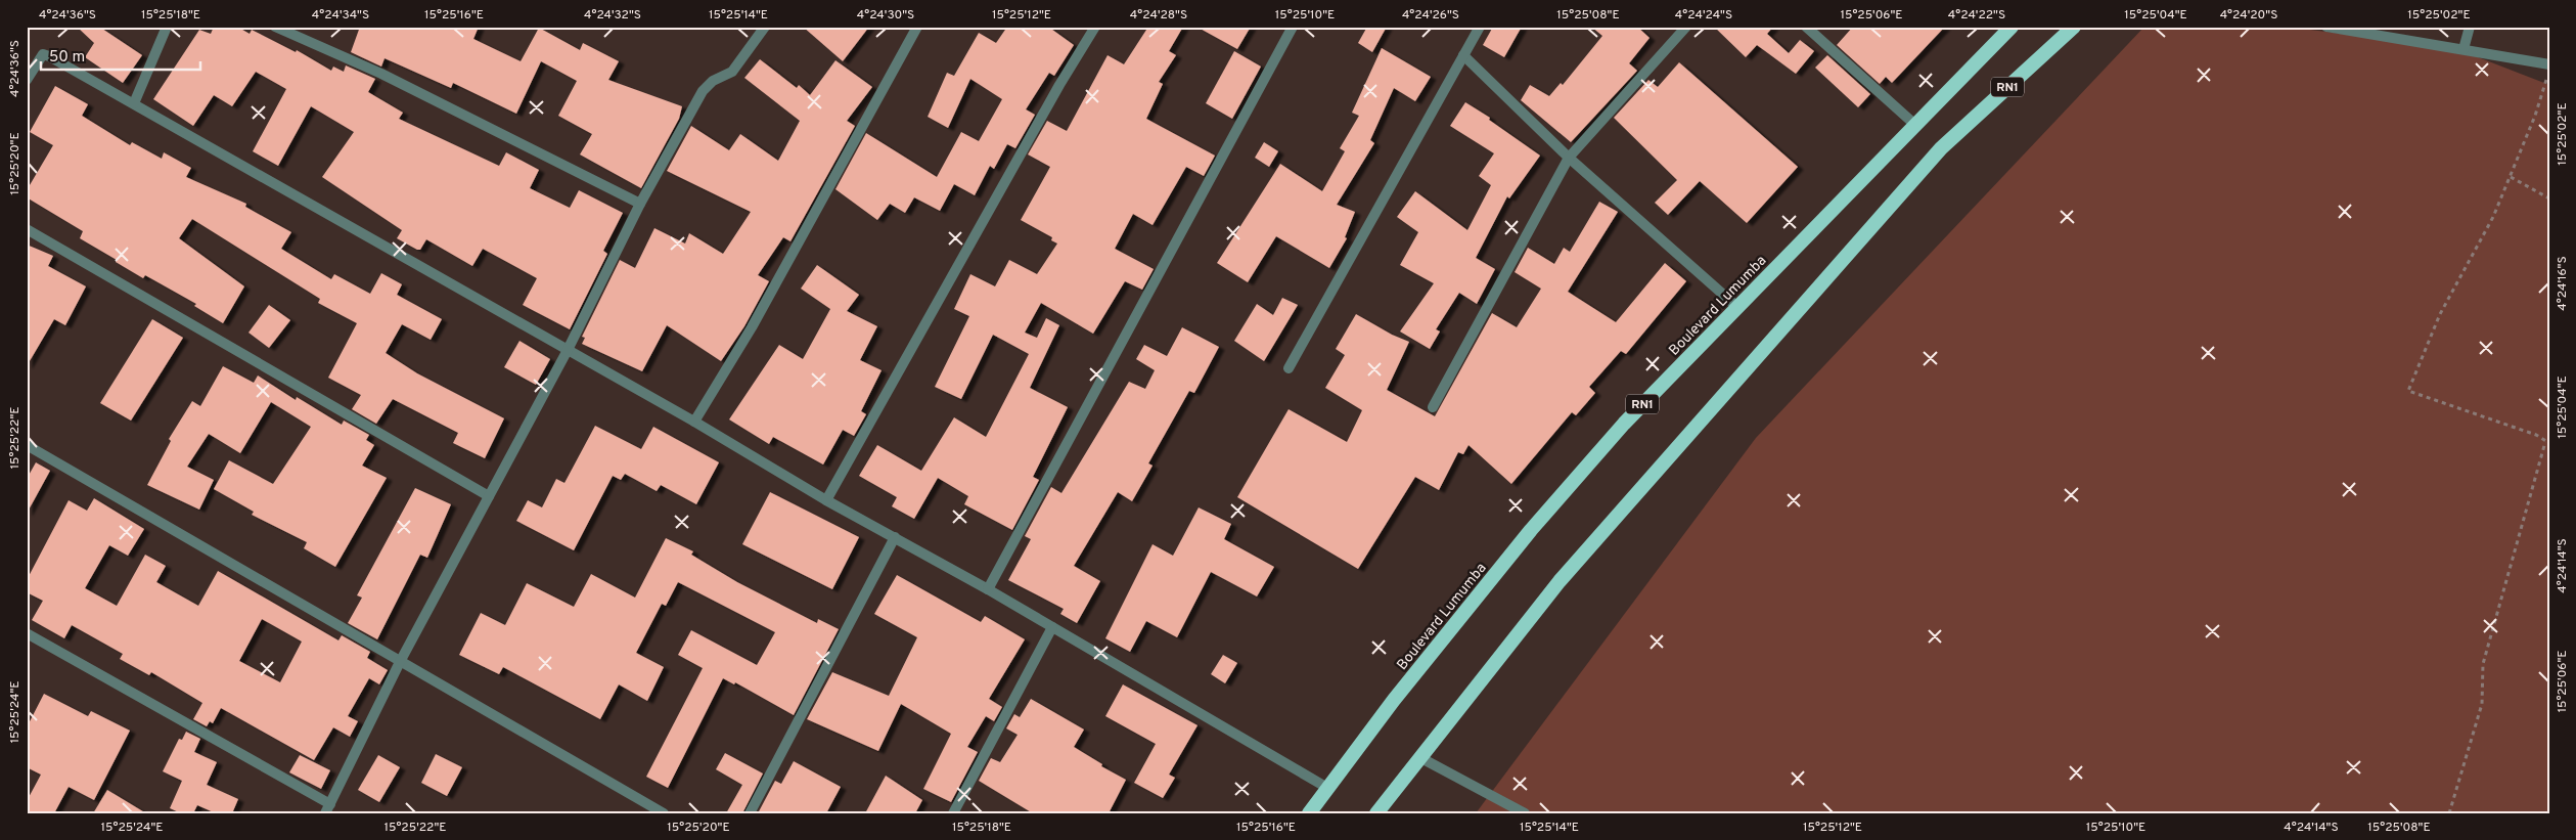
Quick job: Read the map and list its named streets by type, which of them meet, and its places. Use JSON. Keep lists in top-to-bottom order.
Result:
{
  "streets": {
    "highway": ["RN1", "Boulevard Lumumba"]
  },
  "scale_bar": "50 m",
  "coordinates": [
    "4°24'36\"S",
    "15°25'18\"E",
    "4°24'34\"S",
    "15°25'16\"E",
    "4°24'32\"S",
    "15°25'14\"E",
    "4°24'30\"S",
    "15°25'12\"E",
    "4°24'28\"S",
    "15°25'10\"E",
    "4°24'26\"S",
    "15°25'08\"E",
    "4°24'24\"S",
    "15°25'06\"E",
    "4°24'22\"S",
    "15°25'04\"E",
    "4°24'20\"S",
    "15°25'02\"E",
    "15°25'20\"E",
    "4°24'16\"S",
    "15°25'22\"E",
    "4°24'14\"S",
    "15°25'24\"E"
  ]
}
